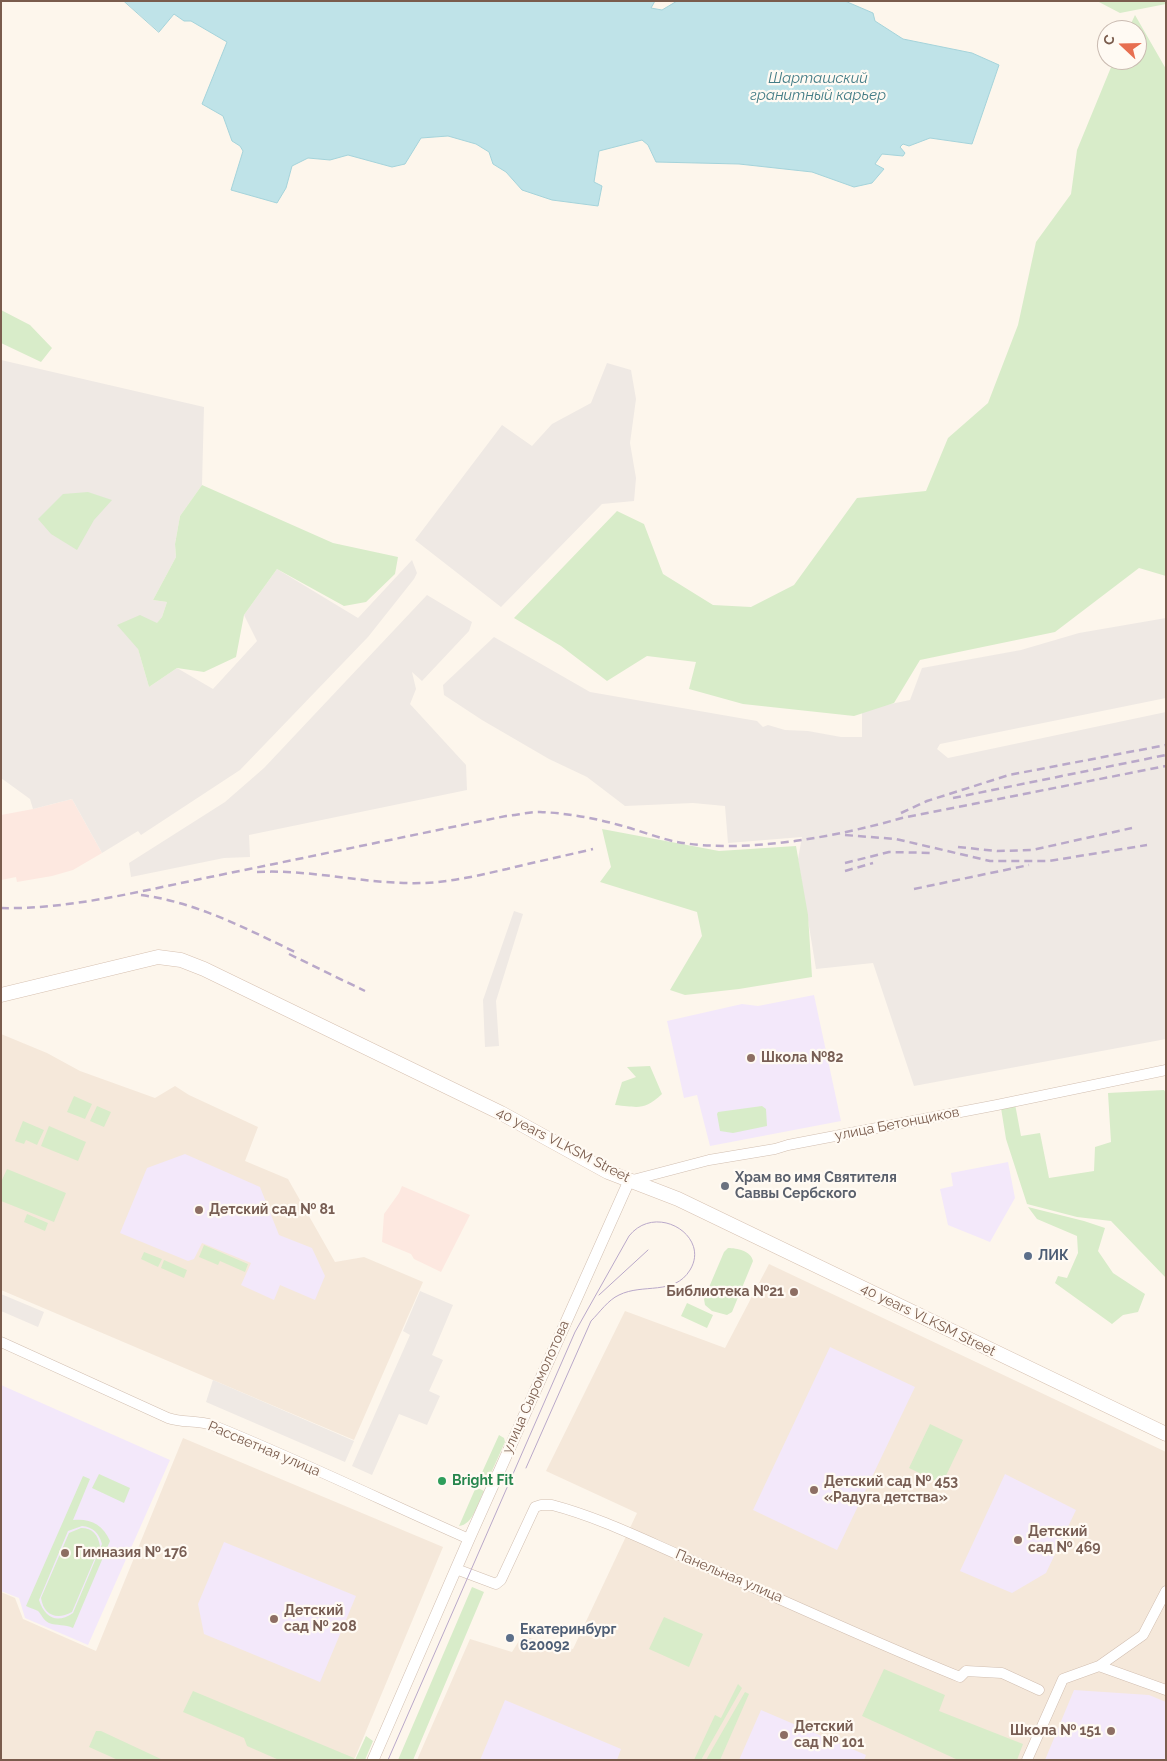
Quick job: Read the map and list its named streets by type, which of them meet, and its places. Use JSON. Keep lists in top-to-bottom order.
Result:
{
  "streets": {
    "main road": ["40 years VLKSM Street"],
    "street": [
      "улица Бетонщиков",
      "улица Сыромолотова",
      "Рассветная улица",
      "Панельная улица"
    ]
  },
  "crossings": [
    ["улица Бетонщиков", "40 years VLKSM Street"],
    ["улица Бетонщиков", "улица Сыромолотова"],
    ["40 years VLKSM Street", "улица Сыромолотова"],
    ["улица Сыромолотова", "Рассветная улица"],
    ["улица Сыромолотова", "Панельная улица"]
  ],
  "water": ["Шарташский гранитный карьер"],
  "places": [
    "Школа №82",
    "Храм во имя Святителя Саввы Сербского",
    "Детский сад № 81",
    "ЛИК",
    "Библиотека №21",
    "Bright Fit",
    "Детский сад № 453 «Радуга детства»",
    "Детский сад № 469",
    "Гимназия № 176",
    "Детский сад № 208",
    "Екатеринбург 620092",
    "Школа № 151",
    "Детский сад № 101"
  ],
  "north": "left"
}
